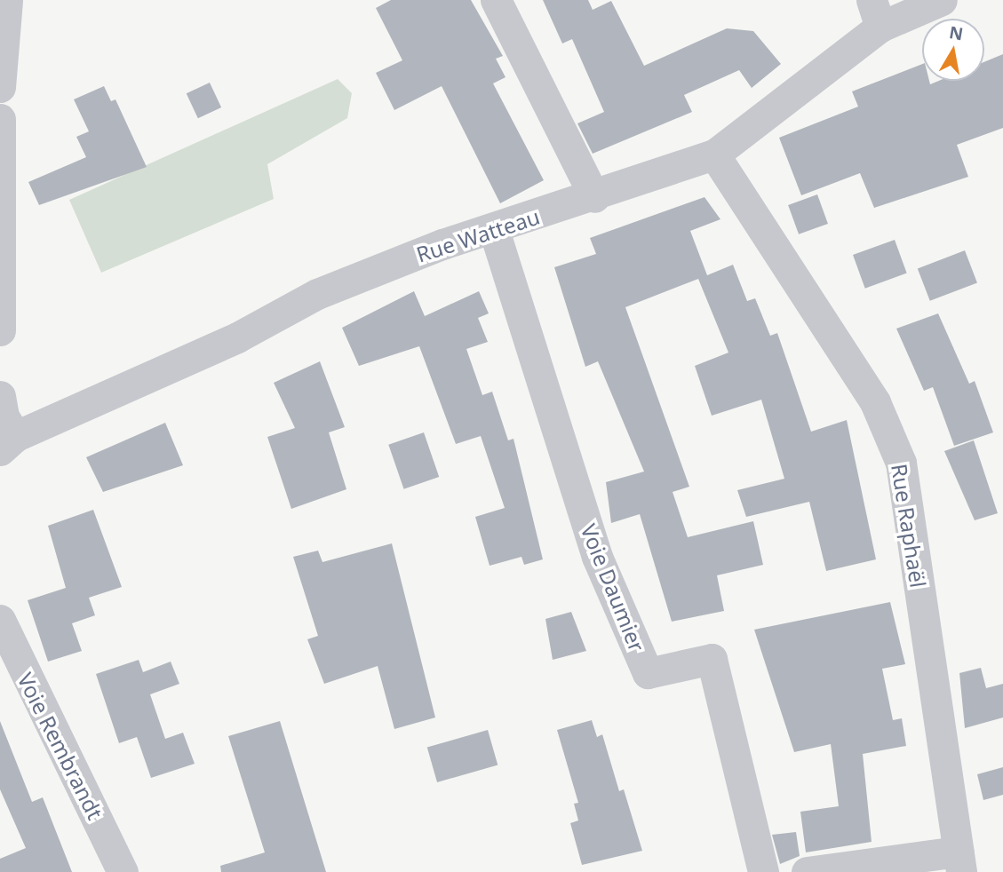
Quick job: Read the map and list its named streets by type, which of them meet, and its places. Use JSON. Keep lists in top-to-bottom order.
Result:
{
  "streets": {
    "street": [
      "Rue Watteau",
      "Rue Raphaël",
      "Voie Daumier",
      "Voie Rembrandt"
    ]
  },
  "crossings": [
    ["Rue Watteau", "Rue Raphaël"],
    ["Rue Watteau", "Voie Daumier"]
  ],
  "north": "top"
}
